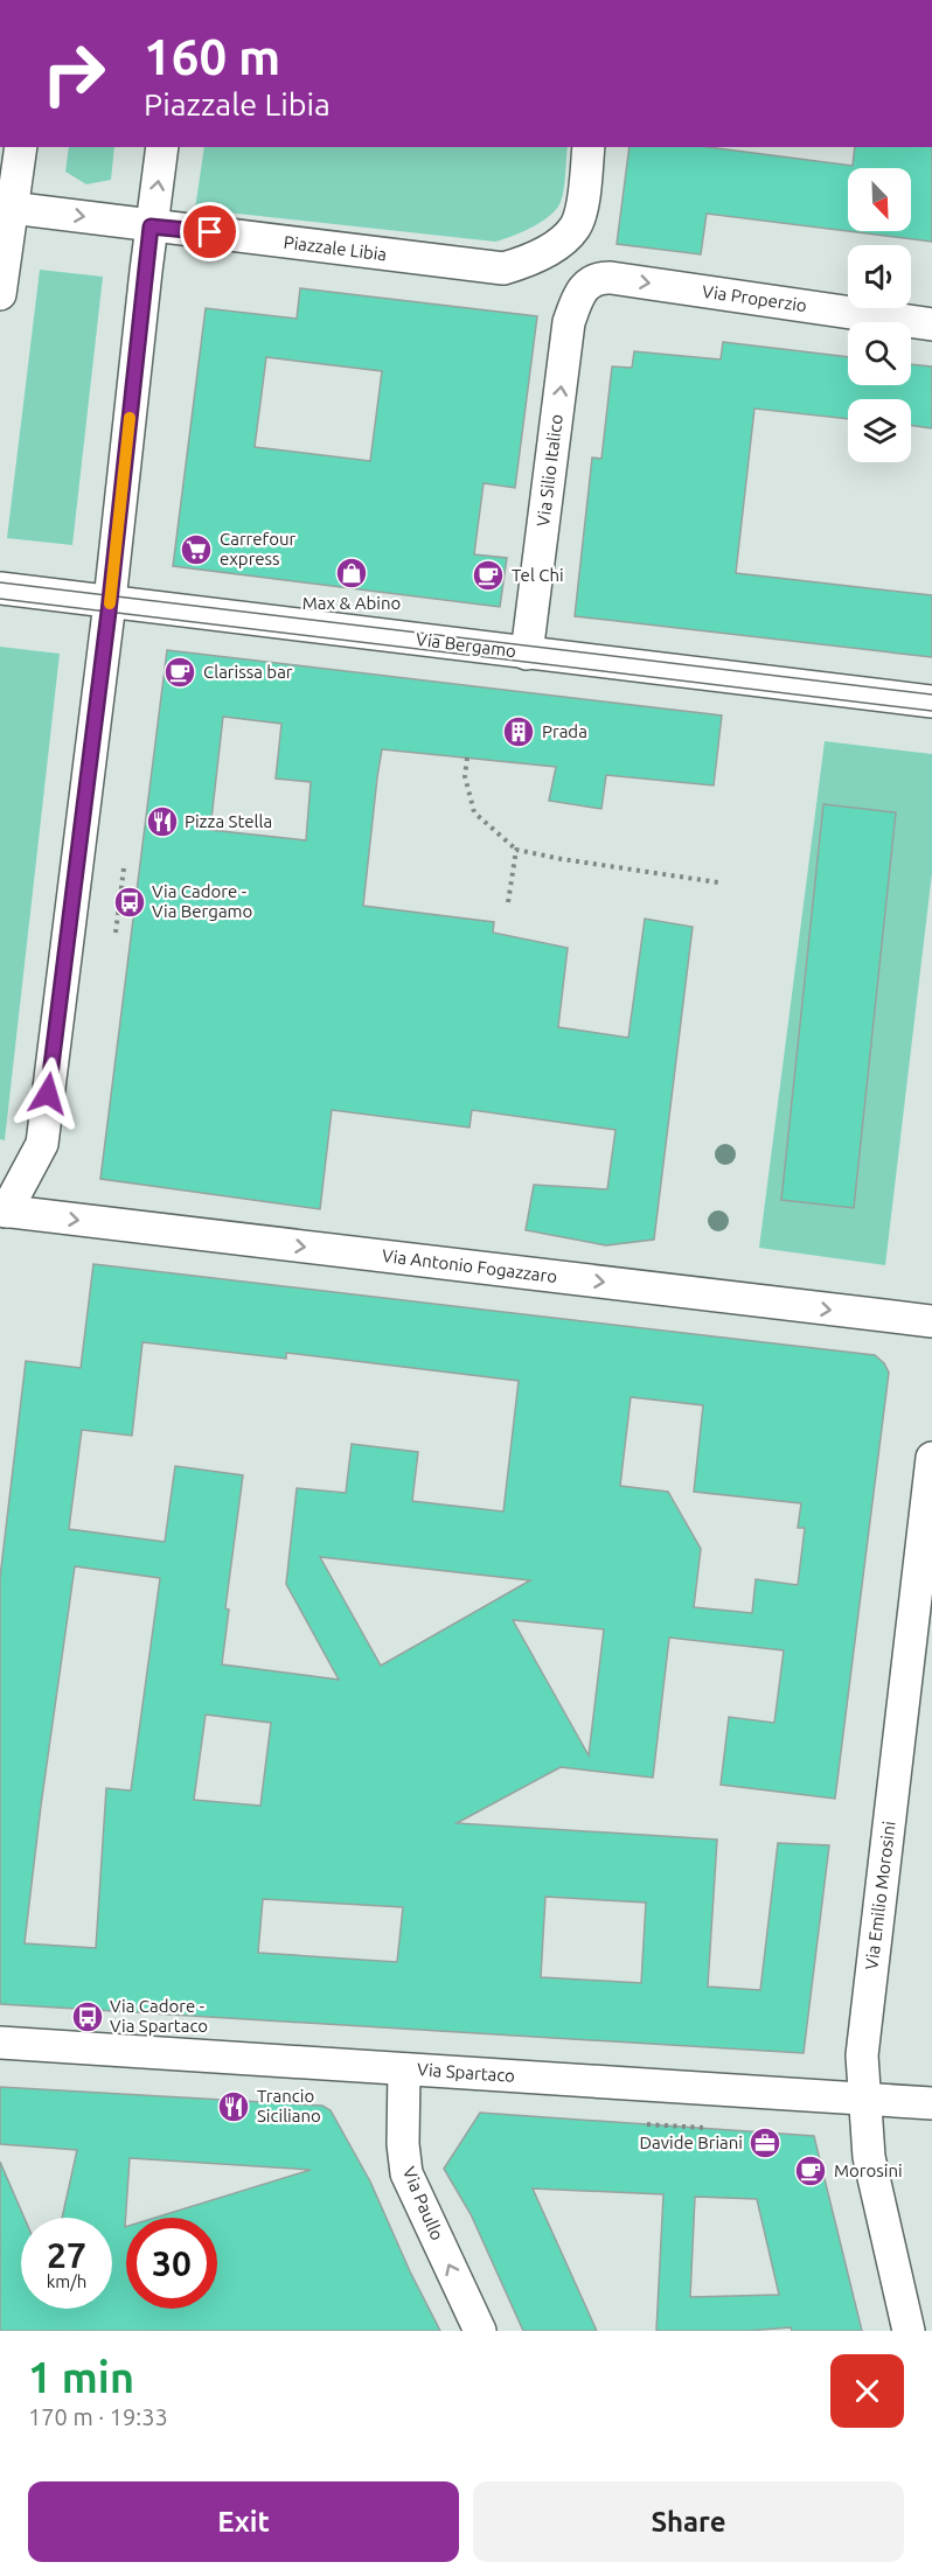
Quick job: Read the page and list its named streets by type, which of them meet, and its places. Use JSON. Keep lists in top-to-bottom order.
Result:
{
  "streets": {
    "street": [
      "Piazzale Libia",
      "Via Properzio",
      "Via Silio Italico",
      "Via Bergamo",
      "Via Antonio Fogazzaro",
      "Via Emilio Morosini",
      "Via Spartaco",
      "Via Paullo"
    ]
  },
  "crossings": [
    ["Via Properzio", "Via Silio Italico"],
    ["Via Silio Italico", "Via Bergamo"],
    ["Via Emilio Morosini", "Via Spartaco"],
    ["Via Spartaco", "Via Paullo"]
  ],
  "one_way": [
    "Via Properzio",
    "Via Silio Italico",
    "Via Antonio Fogazzaro",
    "Via Paullo"
  ],
  "places": {
    "supermarket": ["Carrefour express"],
    "shop": ["Max & Abino"],
    "cafe": ["Tel Chi", "Clarissa bar", "Morosini"],
    "building": ["Prada"],
    "restaurant": ["Pizza Stella", "Trancio Siciliano"],
    "bus stop": ["Via Cadore - Via Bergamo", "Via Cadore - Via Spartaco"],
    "office": ["Davide Briani"]
  },
  "north": "bottom right",
  "page": {
    "turn": ["160 m", "Piazzale Libia"],
    "speed": "27 km/h",
    "limit": "30",
    "heading": ["1 min", "170 m · 19:33"],
    "buttons": ["Exit", "Share"]
  }
}
